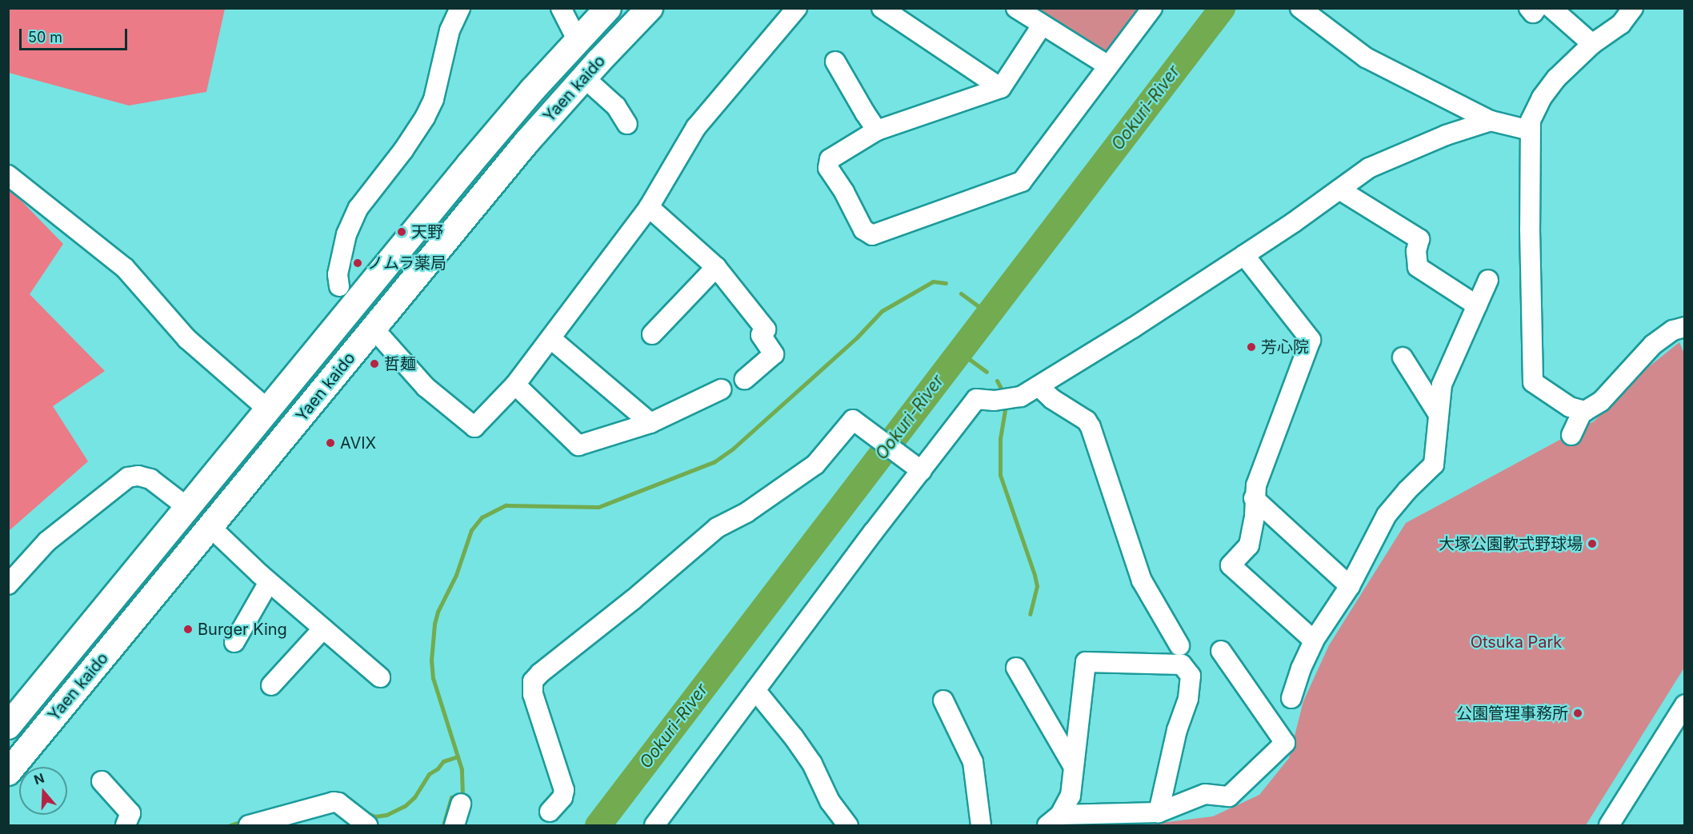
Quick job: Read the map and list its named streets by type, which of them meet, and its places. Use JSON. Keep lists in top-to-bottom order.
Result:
{
  "streets": {
    "main road": ["Yaen kaido"]
  },
  "water": ["Ookuri-River"],
  "parks": ["Otsuka Park"],
  "places": [
    "天野",
    "ノムラ薬局",
    "芳心院",
    "哲麺",
    "AVIX",
    "大塚公園軟式野球場",
    "Burger King",
    "公園管理事務所"
  ],
  "scale_bar": "50 m",
  "north": "top"
}
